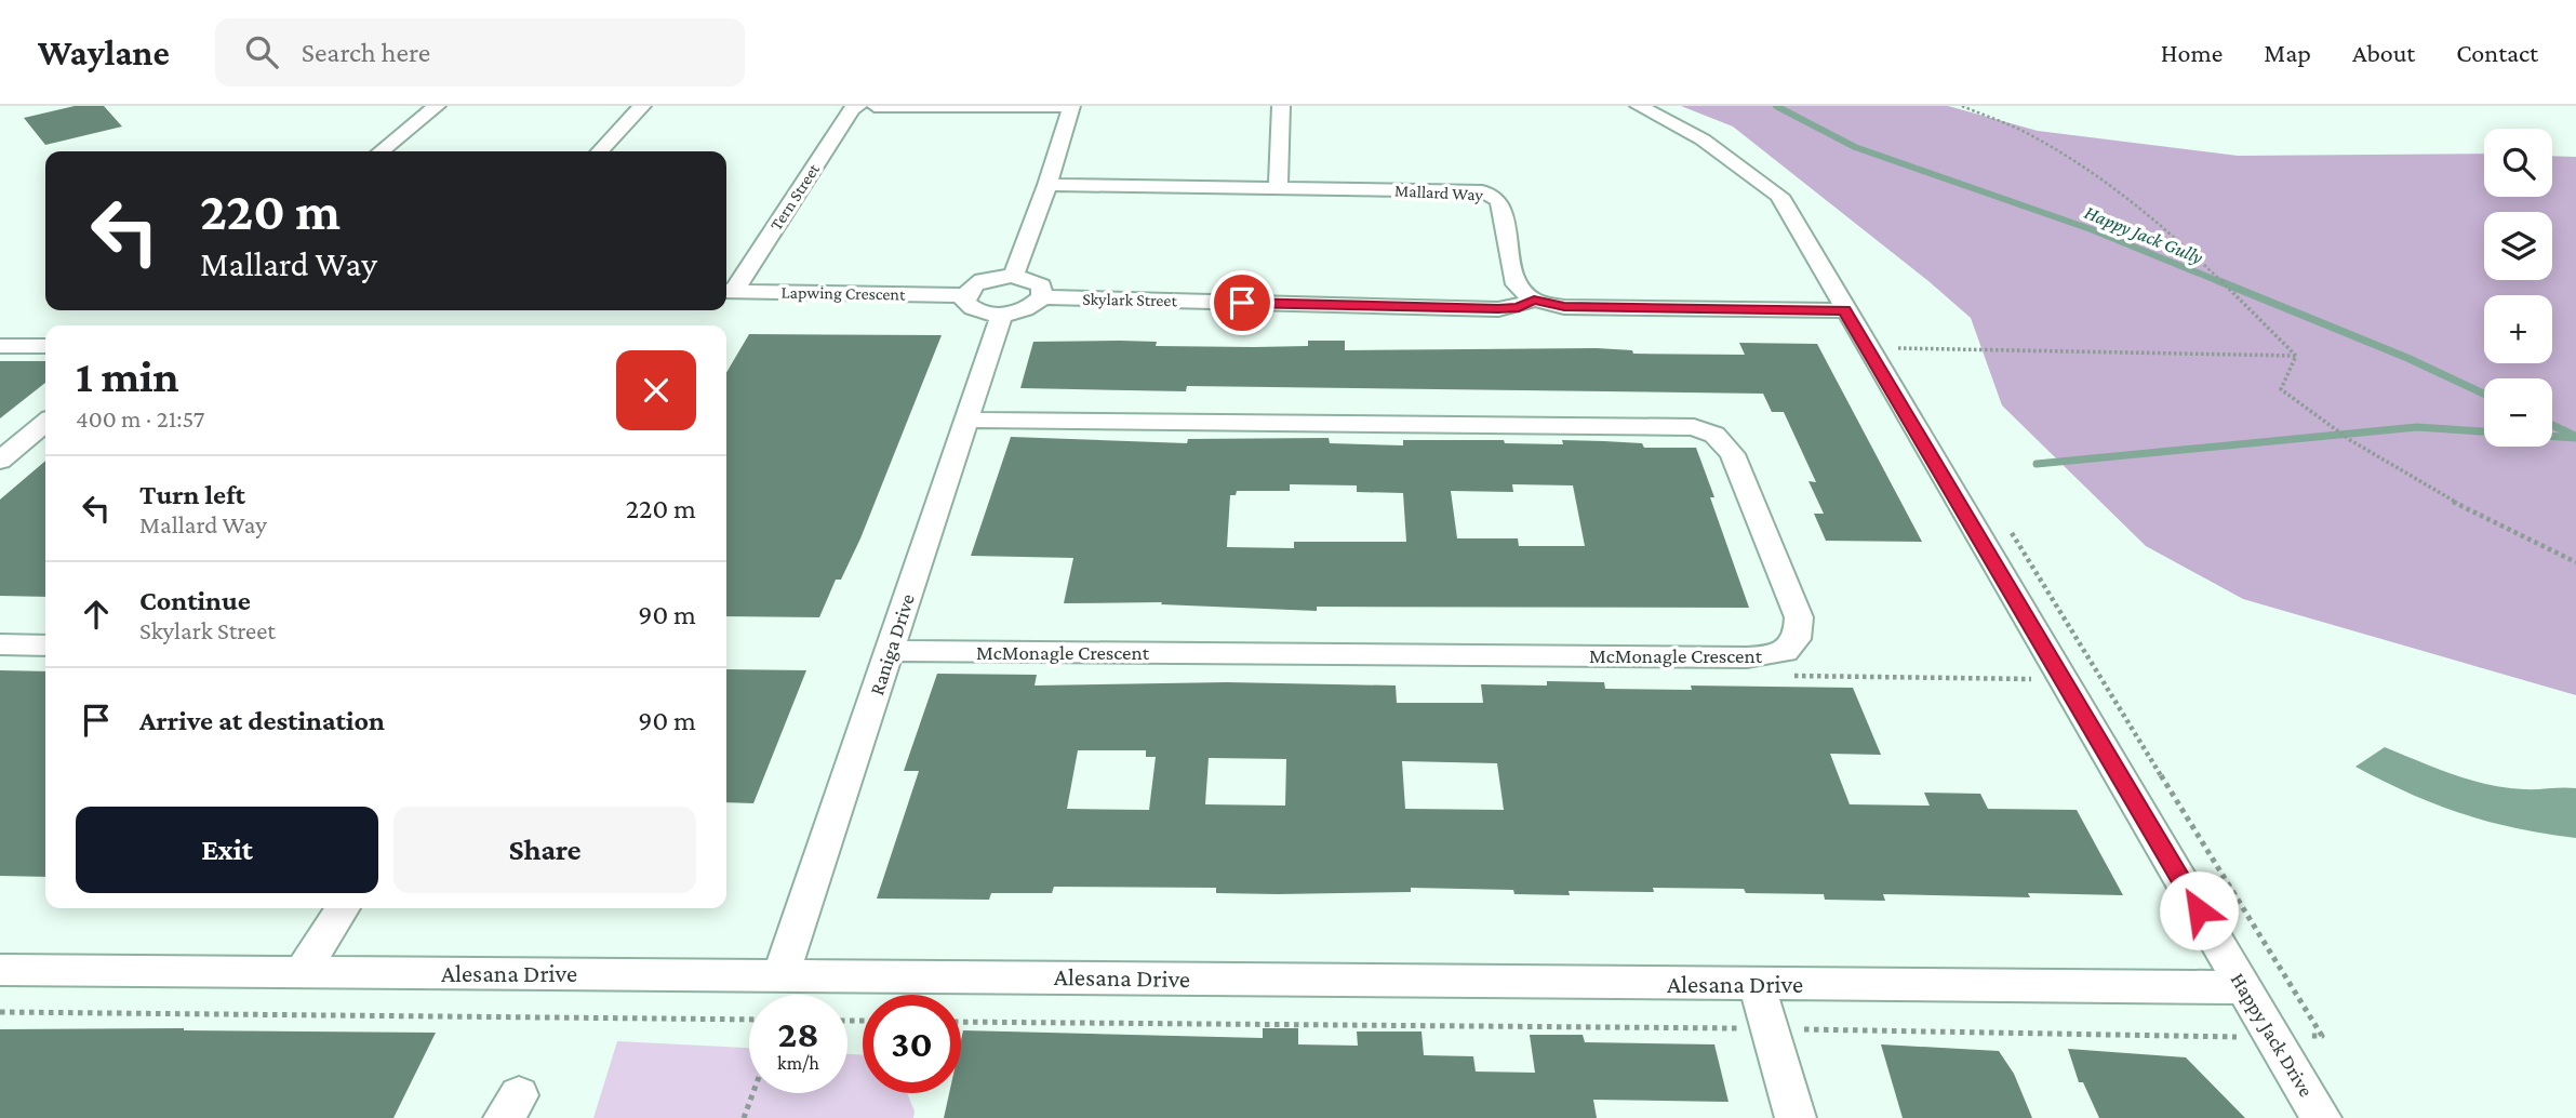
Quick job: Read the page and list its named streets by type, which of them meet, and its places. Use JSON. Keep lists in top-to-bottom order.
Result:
{
  "streets": {
    "street": [
      "Mallard Way",
      "Tern Street",
      "Lapwing Crescent",
      "Skylark Street",
      "Raniga Drive",
      "McMonagle Crescent",
      "Alesana Drive",
      "Happy Jack Drive"
    ]
  },
  "crossings": [
    ["Mallard Way", "Skylark Street"],
    ["Tern Street", "Lapwing Crescent"],
    ["Raniga Drive", "McMonagle Crescent"],
    ["Raniga Drive", "Alesana Drive"],
    ["Alesana Drive", "Happy Jack Drive"]
  ],
  "water": ["Happy Jack Gully"],
  "page": {
    "header": "Waylane",
    "search": "Search here",
    "nav": [
      "Home",
      "Map",
      "About",
      "Contact"
    ],
    "map_buttons": ["+", "−"],
    "turn": ["220 m", "Mallard Way"],
    "heading": ["1 min", "400 m · 21:57"],
    "list": [
      {
        "name": "Turn left",
        "note": "Mallard Way",
        "value": "220 m"
      },
      {
        "name": "Continue",
        "note": "Skylark Street",
        "value": "90 m"
      },
      {
        "name": "Arrive at destination",
        "value": "90 m"
      }
    ],
    "buttons": ["Exit", "Share"],
    "speed": "28 km/h",
    "limit": "30"
  }
}
